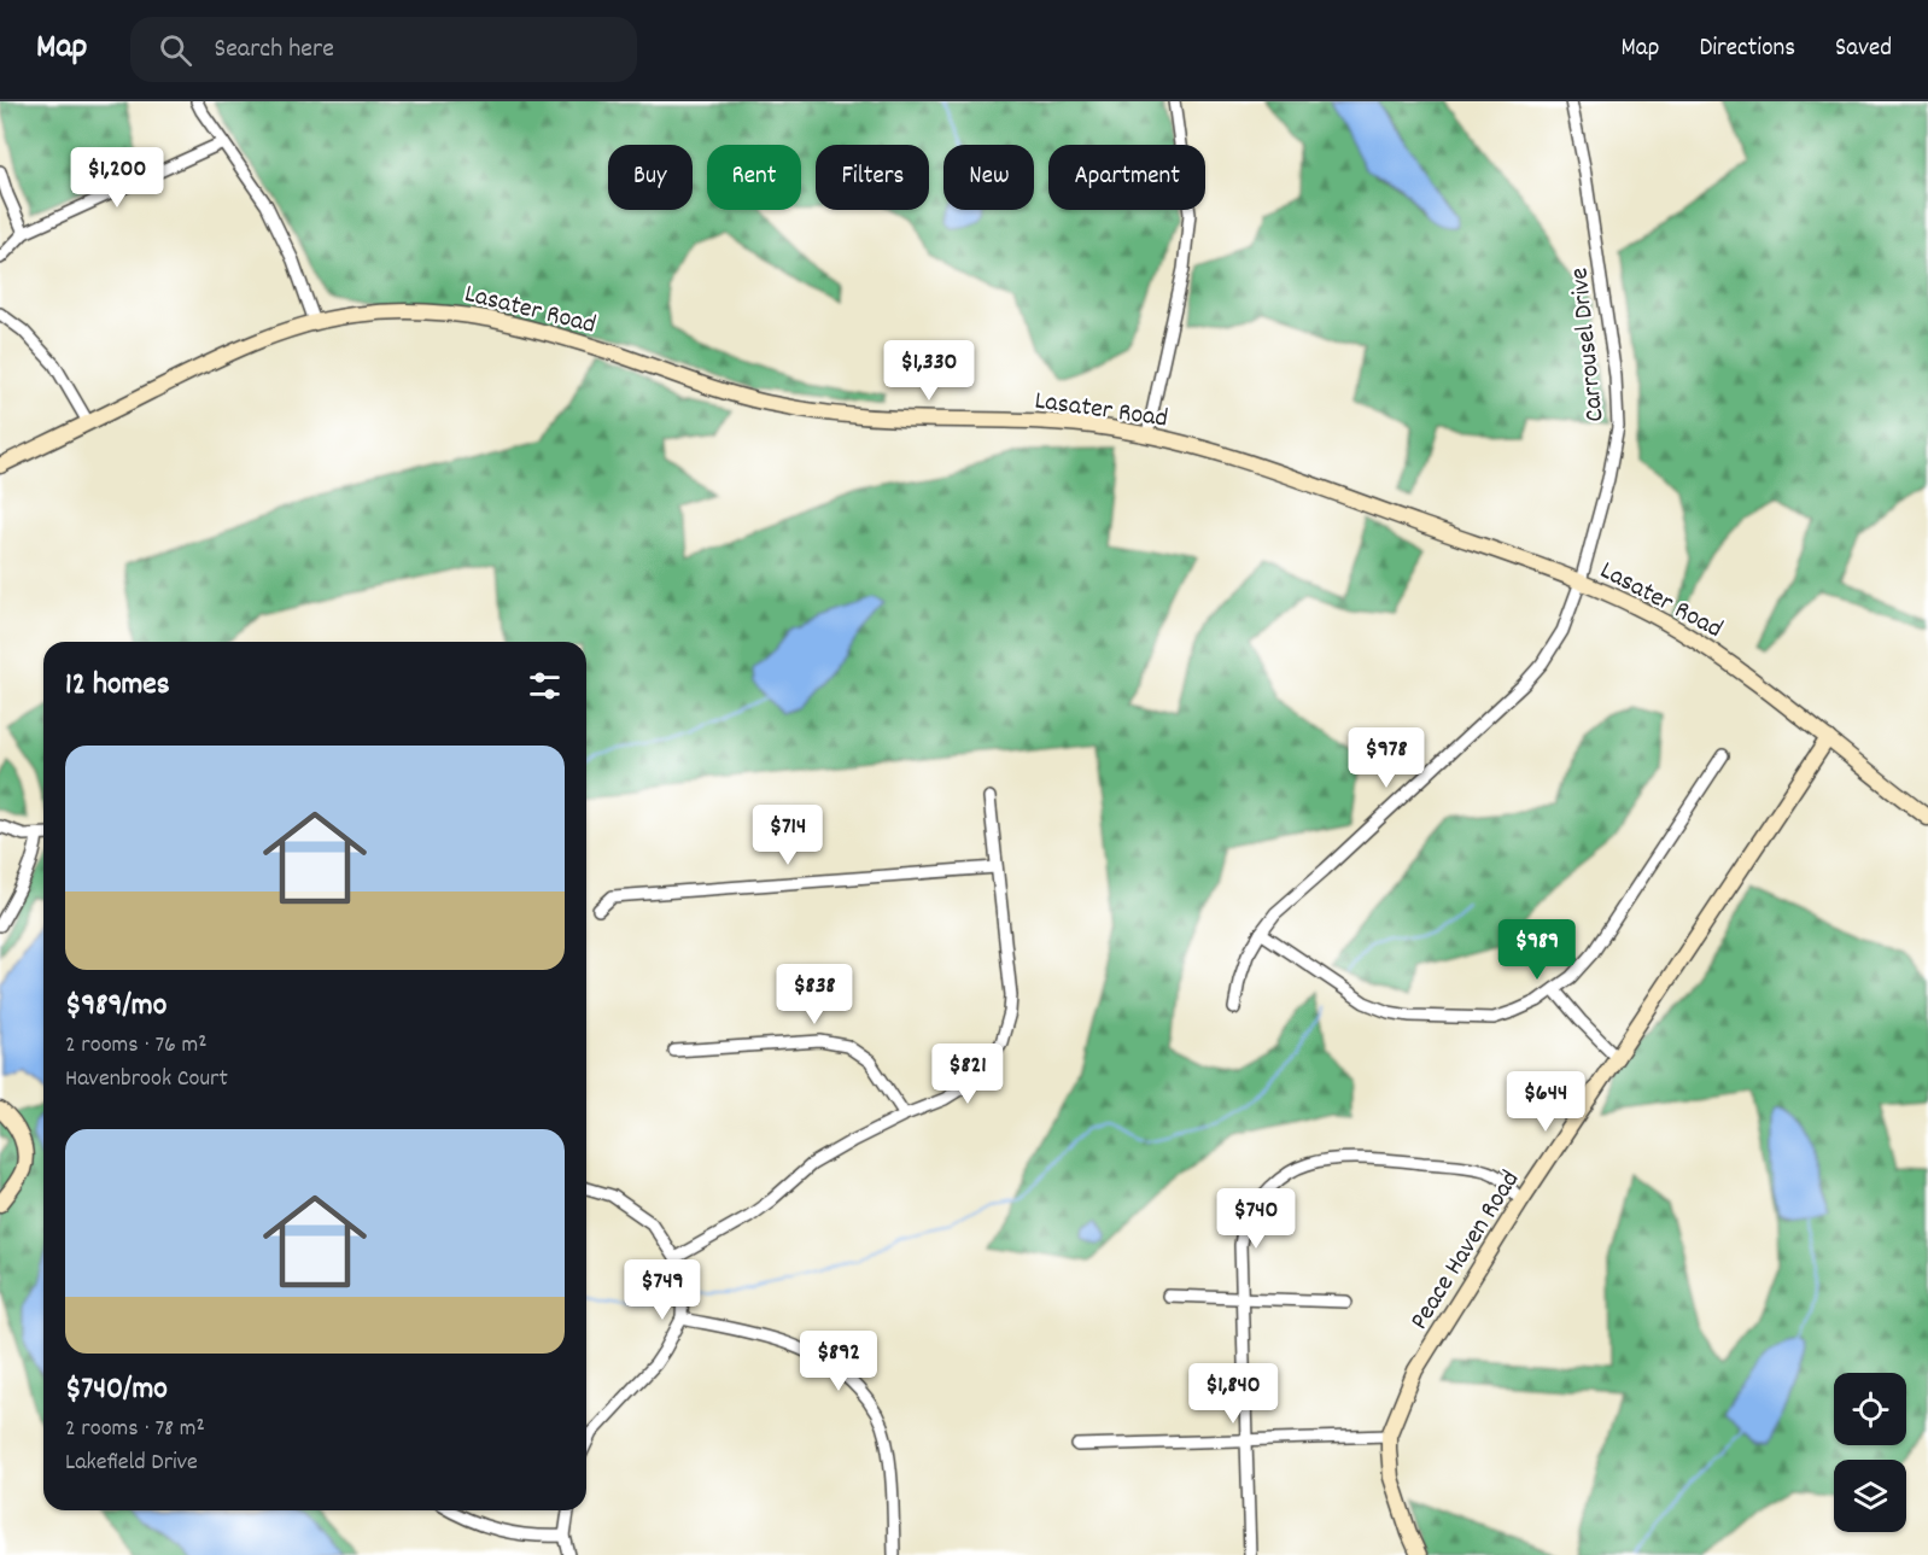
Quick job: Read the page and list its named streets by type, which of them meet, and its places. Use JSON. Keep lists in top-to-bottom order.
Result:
{
  "streets": {
    "street": ["Lasater Road", "Carrousel Drive", "Peace Haven Road"]
  },
  "crossings": [
    ["Lasater Road", "Carrousel Drive"],
    ["Lasater Road", "Peace Haven Road"]
  ],
  "page": {
    "header": "Map",
    "search": "Search here",
    "nav": ["Map", "Directions", "Saved"],
    "chip": [
      "Buy",
      "Rent",
      "Filters",
      "New",
      "Apartment"
    ],
    "price": [
      "$1,200",
      "$1,330",
      "$978",
      "$714",
      "$989",
      "$838",
      "$821",
      "$644",
      "$740",
      "$749",
      "$892",
      "$1,840"
    ],
    "heading": "12 homes",
    "list": [
      {
        "name": "$989/mo",
        "note": "2 rooms · 76 m² · Havenbrook Court"
      },
      {
        "name": "$740/mo",
        "note": "2 rooms · 78 m² · Lakefield Drive"
      }
    ]
  }
}
